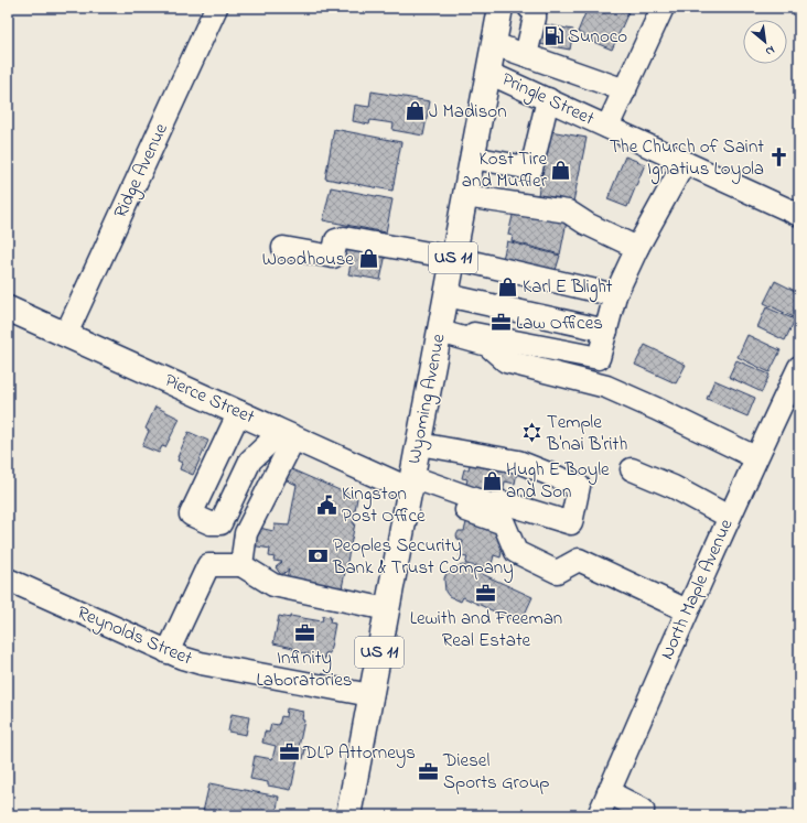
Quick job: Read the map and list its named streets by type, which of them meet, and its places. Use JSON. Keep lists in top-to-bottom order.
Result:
{
  "streets": {
    "main road": ["US 11", "Pierce Street", "Wyoming Avenue"],
    "street": [
      "Pringle Street",
      "Ridge Avenue",
      "North Maple Avenue",
      "Reynolds Street"
    ]
  },
  "crossings": [
    ["Pringle Street", "Wyoming Avenue"],
    ["Ridge Avenue", "Pierce Street"],
    ["Pierce Street", "Wyoming Avenue"],
    ["Wyoming Avenue", "Reynolds Street"]
  ],
  "places": {
    "fuel station": ["Sunoco"],
    "shop": [
      "J Madison",
      "Kost Tire and Muffler",
      "Woodhouse",
      "Karl E Blight",
      "Hugh E Boyle and Son"
    ],
    "church": ["The Church of Saint Ignatius Loyola"],
    "office": [
      "Law Offices",
      "Lewith and Freeman Real Estate",
      "Infinity Laboratories",
      "DLP Attorneys",
      "Diesel Sports Group"
    ],
    "synagogue": ["Temple B'nai B'rith"],
    "public building": ["Kingston Post Office"],
    "bank": ["Peoples Security Bank & Trust Company"]
  },
  "north": "bottom right"
}
